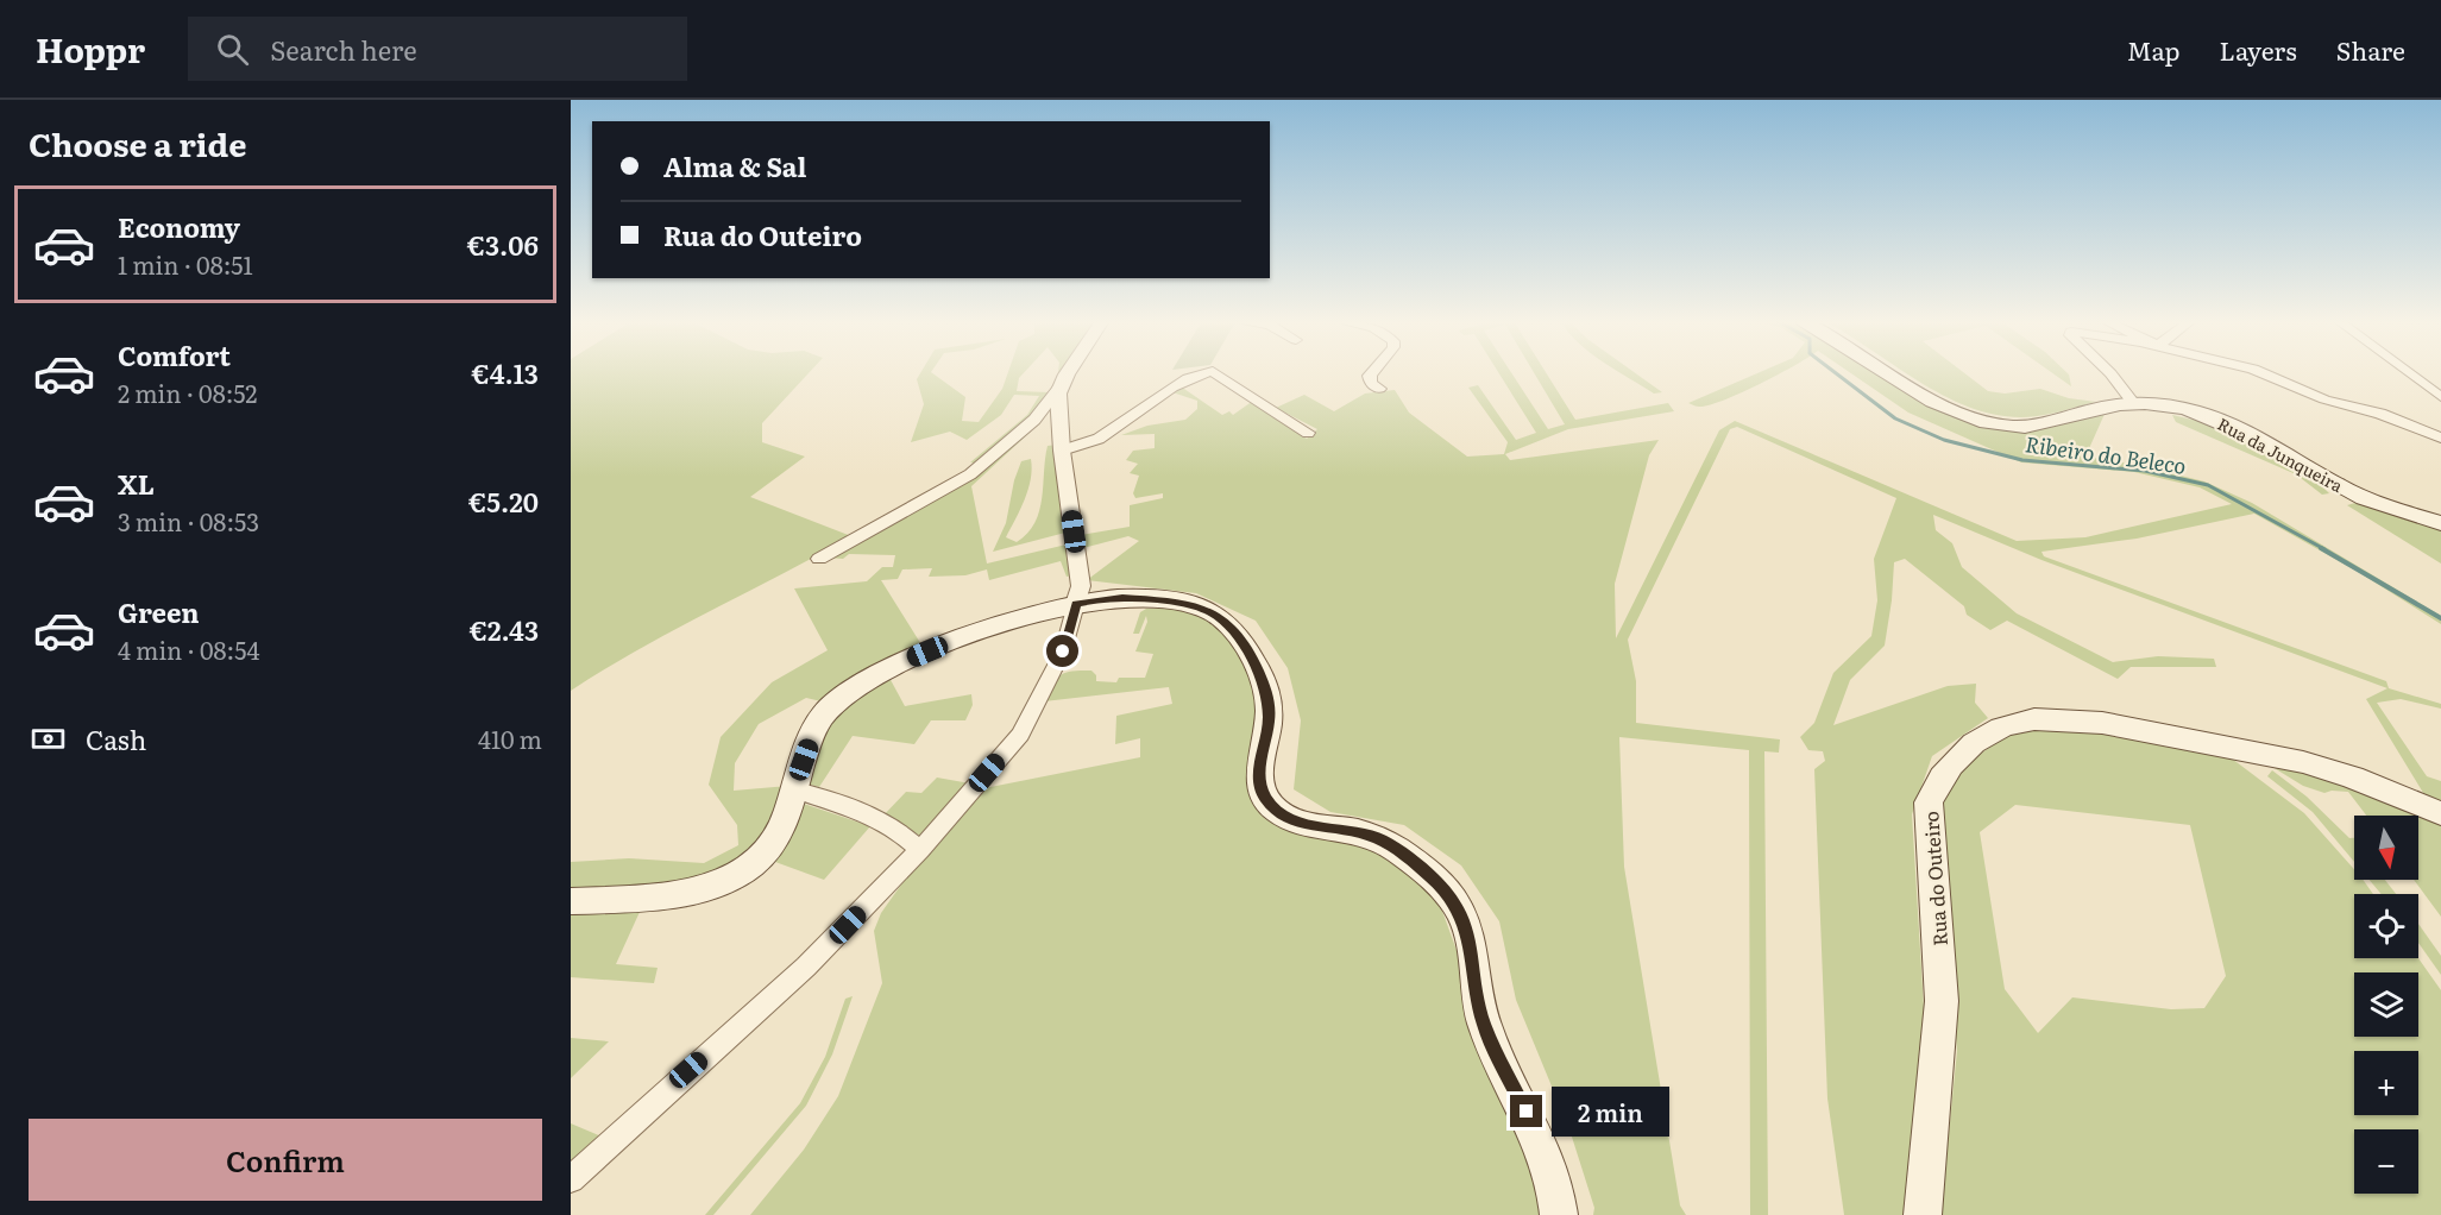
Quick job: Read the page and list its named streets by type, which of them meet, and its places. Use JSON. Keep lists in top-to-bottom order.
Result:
{
  "streets": {
    "main road": ["Rua da Junqueira", "Rua do Outeiro"]
  },
  "water": ["Ribeiro do Beleco"],
  "north": "bottom",
  "page": {
    "header": "Hoppr",
    "search": "Search here",
    "nav": ["Map", "Layers", "Share"],
    "heading": "Choose a ride",
    "banner": ["Alma & Sal", "Rua do Outeiro"],
    "list": [
      {
        "name": "Economy",
        "note": "1 min · 08:51",
        "value": "€3.06"
      },
      {
        "name": "Comfort",
        "note": "2 min · 08:52",
        "value": "€4.13"
      },
      {
        "name": "XL",
        "note": "3 min · 08:53",
        "value": "€5.20"
      },
      {
        "name": "Green",
        "note": "4 min · 08:54",
        "value": "€2.43"
      }
    ],
    "pay": ["Cash", "410 m"],
    "map_buttons": ["+", "−"],
    "bubble": "2 min",
    "buttons": "Confirm"
  }
}
